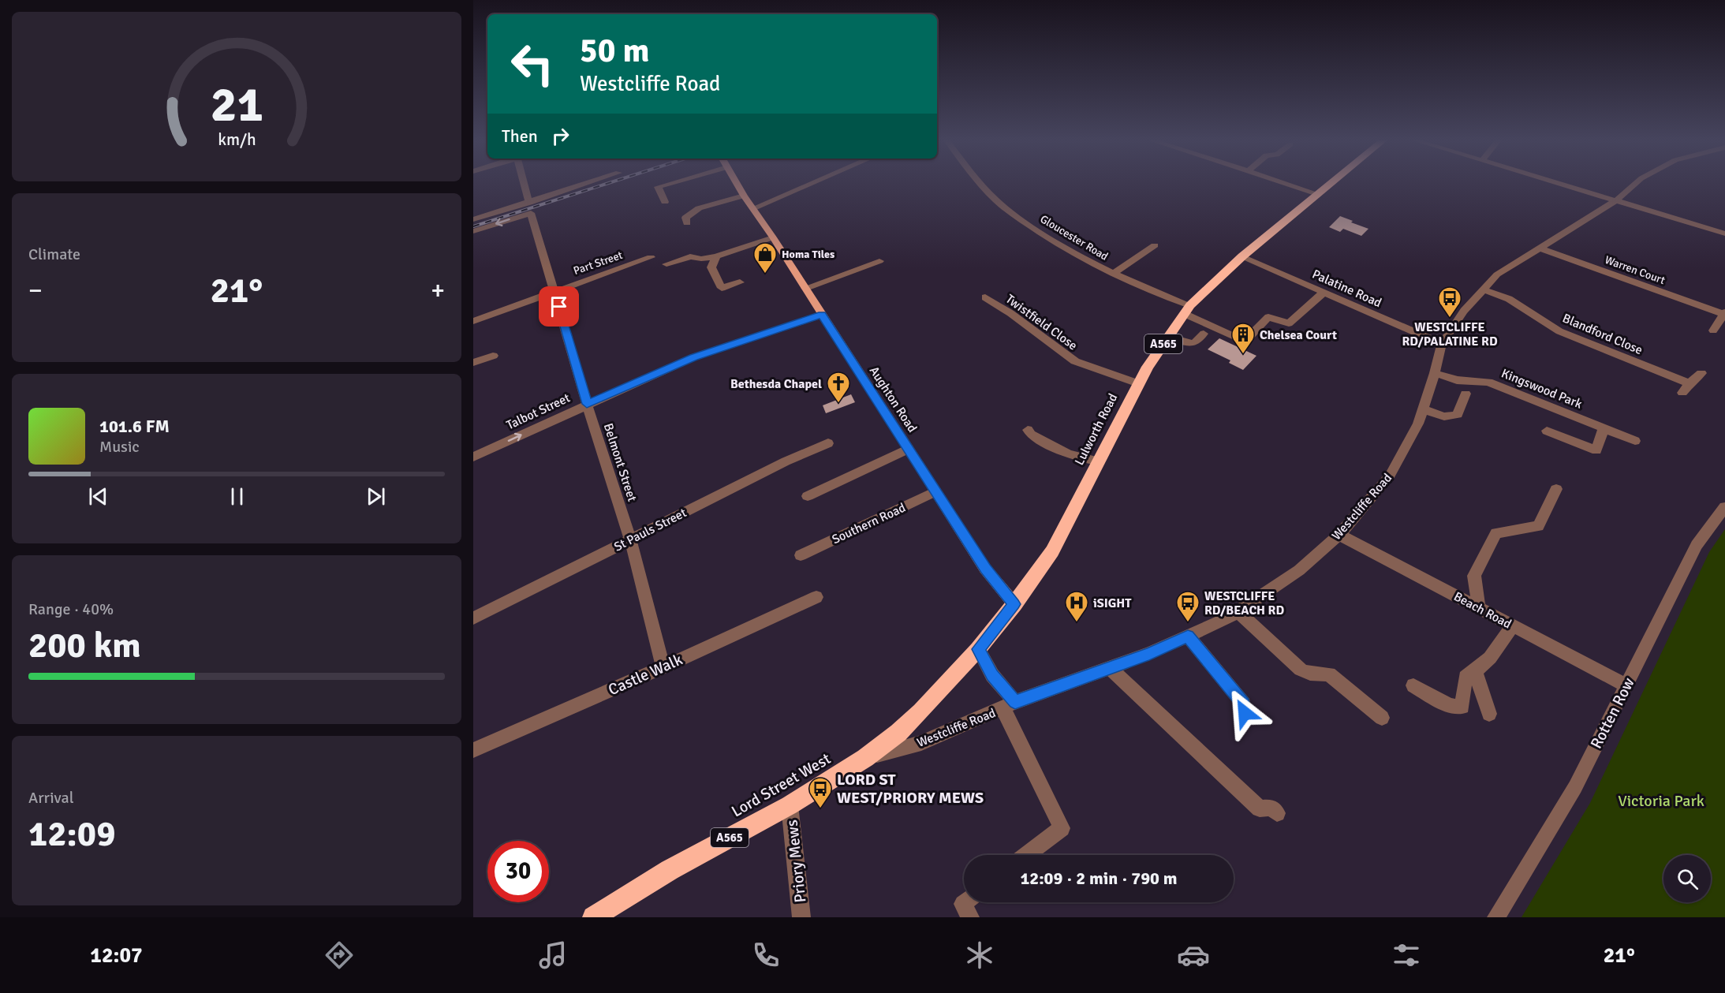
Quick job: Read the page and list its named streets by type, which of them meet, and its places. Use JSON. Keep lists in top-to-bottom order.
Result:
{
  "streets": {
    "highway": ["A565", "Lulworth Road", "Lord Street West"],
    "main road": ["Aughton Road"],
    "street": [
      "Gloucester Road",
      "Part Street",
      "Warren Court",
      "Palatine Road",
      "Twistfield Close",
      "Blandford Close",
      "Kingswood Park",
      "Talbot Street",
      "Belmont Street",
      "Westcliffe Road",
      "Southern Road",
      "St Pauls Street",
      "Beach Road",
      "Castle Walk",
      "Rotten Row",
      "Priory Mews"
    ]
  },
  "crossings": [
    ["Gloucester Road", "Palatine Road"],
    ["Gloucester Road", "Lulworth Road"],
    ["Part Street", "Belmont Street"],
    ["Warren Court", "Westcliffe Road"],
    ["Palatine Road", "Lulworth Road"],
    ["Palatine Road", "Westcliffe Road"],
    ["Twistfield Close", "Lulworth Road"],
    ["Blandford Close", "Westcliffe Road"],
    ["Kingswood Park", "Westcliffe Road"],
    ["Aughton Road", "Talbot Street"],
    ["Aughton Road", "Lulworth Road"],
    ["Aughton Road", "Southern Road"],
    ["Talbot Street", "Belmont Street"],
    ["Lulworth Road", "Westcliffe Road"],
    ["Lulworth Road", "Lord Street West"],
    ["Belmont Street", "St Pauls Street"],
    ["Belmont Street", "Castle Walk"],
    ["Westcliffe Road", "Beach Road"],
    ["Westcliffe Road", "Lord Street West"],
    ["Beach Road", "Rotten Row"],
    ["Lord Street West", "Priory Mews"]
  ],
  "parks": ["Victoria Park"],
  "places": {
    "shop": ["Homa Tiles"],
    "bus stop": ["WESTCLIFFE RD/PALATINE RD", "WESTCLIFFE RD/BEACH RD", "LORD ST WEST/PRIORY MEWS"],
    "building": ["Chelsea Court"],
    "church": ["Bethesda Chapel"],
    "hospital": ["iSIGHT"]
  },
  "page": {
    "turn": ["50 m", "Westcliffe Road"],
    "then": "Then",
    "tile": [
      "Climate",
      ["Range · 40%", "200 km"],
      ["Arrival", "12:09"]
    ],
    "heat": ["−", "21°", "+"],
    "song": ["101.6 FM", "Music"],
    "limit": "30",
    "trip": "12:09 · 2 min · 790 m",
    "tabs": ["12:07", "21°"],
    "gauge": ["21", "km/h"]
  }
}
